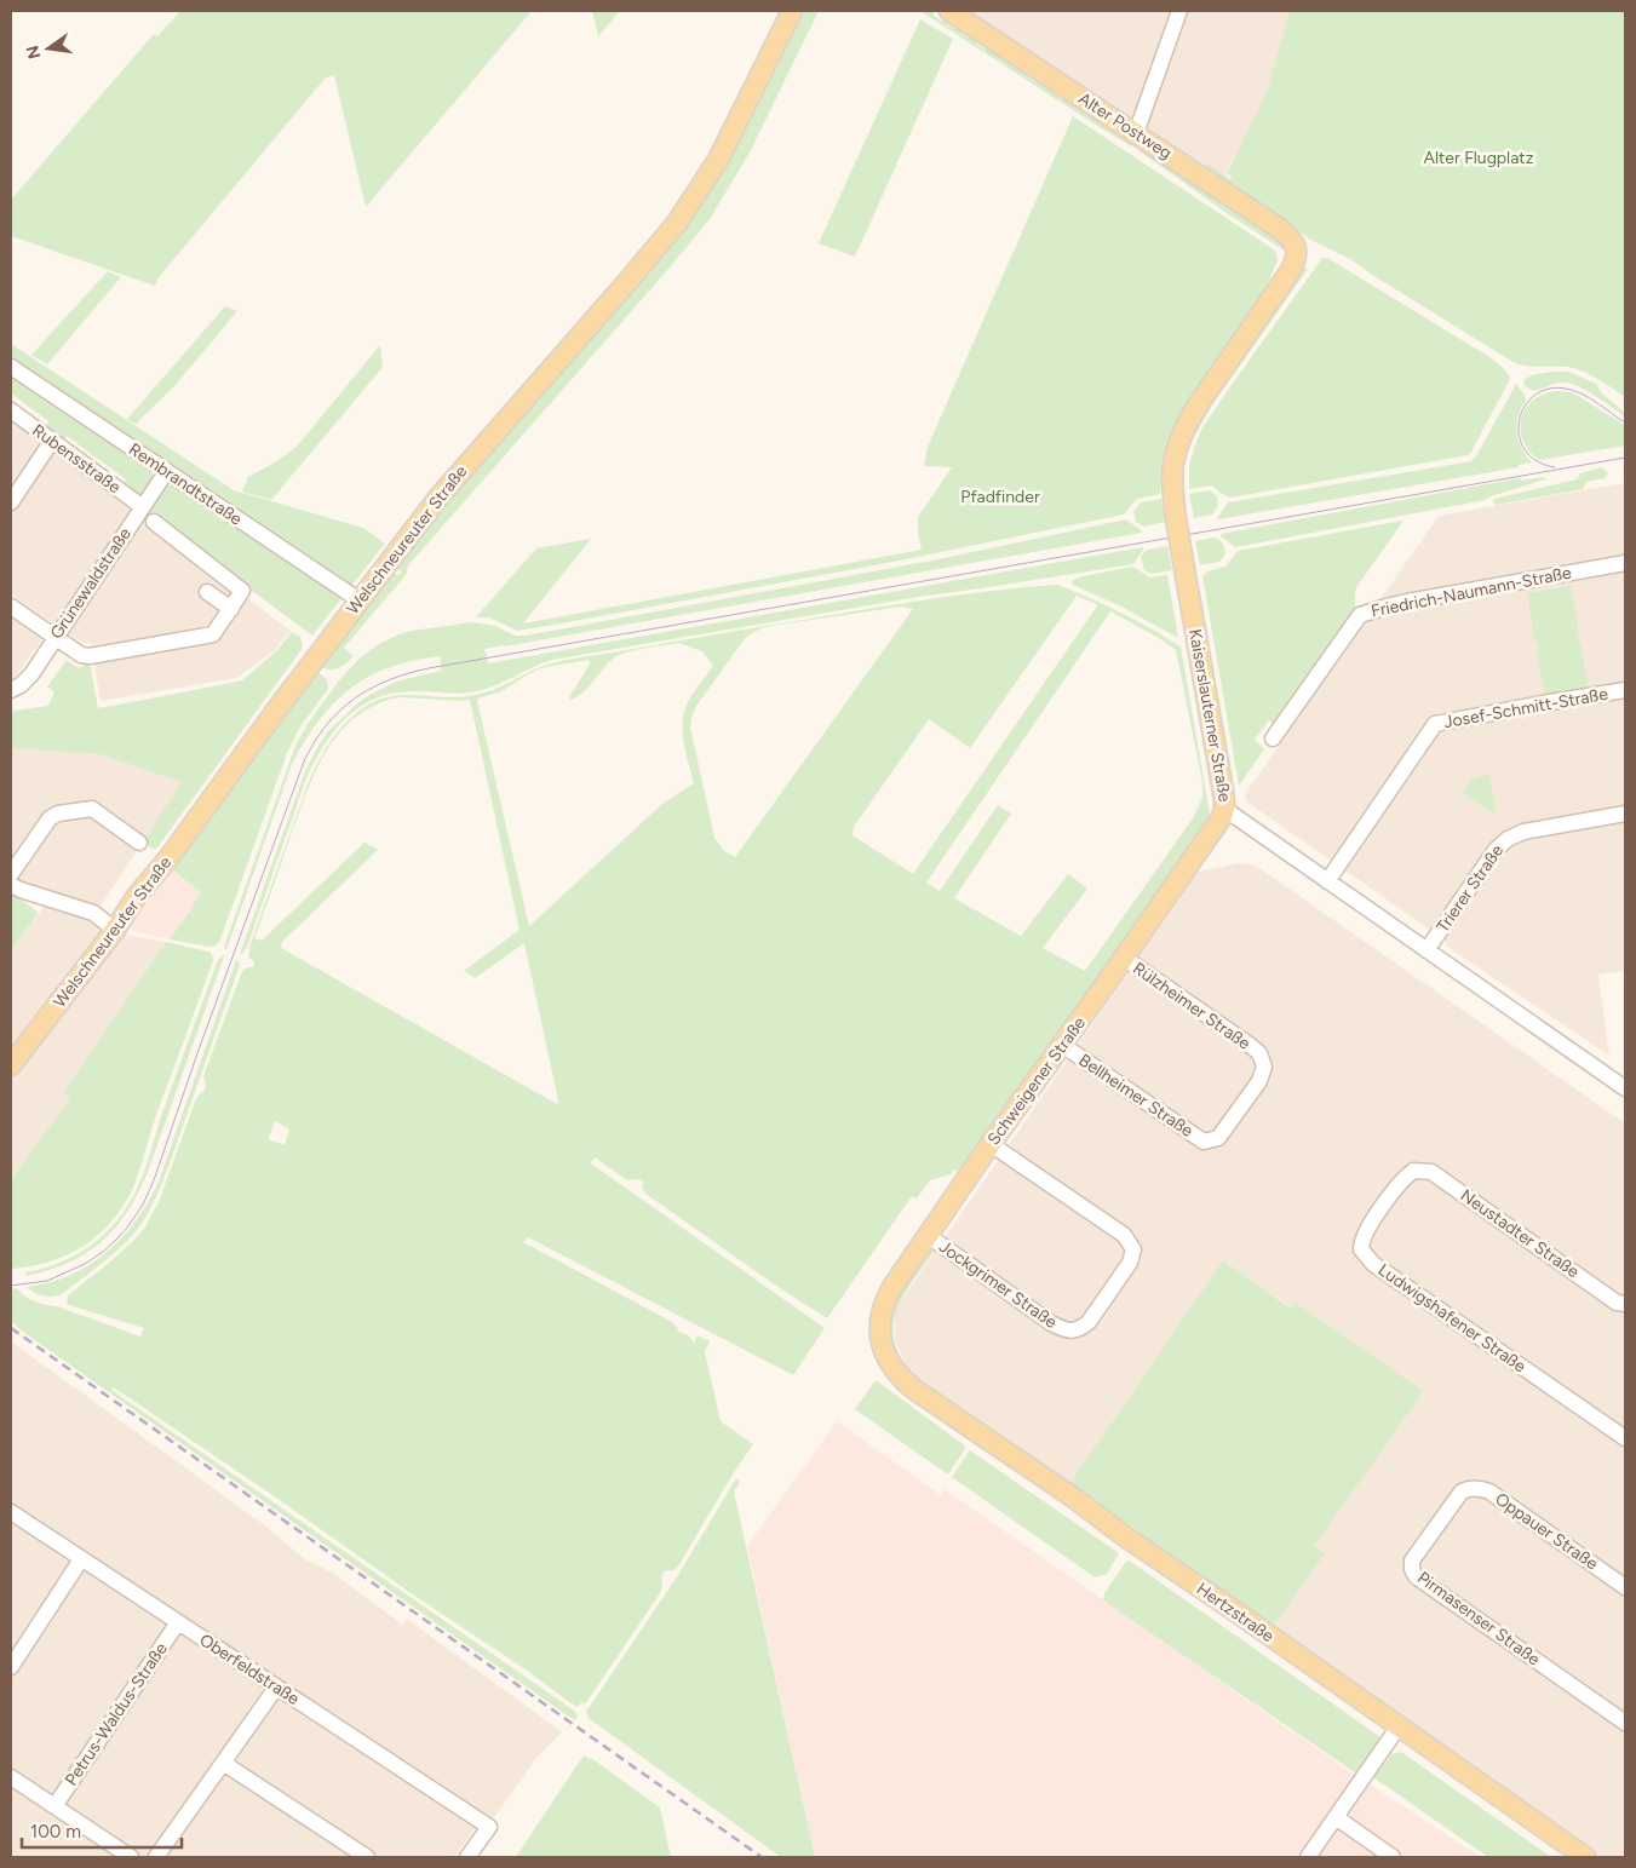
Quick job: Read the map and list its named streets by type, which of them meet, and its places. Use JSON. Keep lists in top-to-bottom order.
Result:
{
  "streets": {
    "main road": [
      "Alter Postweg",
      "Welschneureuter Straße",
      "Kaiserslauterner Straße",
      "Schweigener Straße",
      "Hertzstraße"
    ],
    "street": [
      "Rubensstraße",
      "Rembrandtstraße",
      "Grünewaldstraße",
      "Friedrich-Naumann-Straße",
      "Josef-Schmitt-Straße",
      "Trierer Straße",
      "Rülzheimer Straße",
      "Bellheimer Straße",
      "Neustadter Straße",
      "Jockgrimer Straße",
      "Ludwigshafener Straße",
      "Oppauer Straße",
      "Pirmasenser Straße",
      "Oberfeldstraße",
      "Petrus-Waldus-Straße"
    ]
  },
  "crossings": [
    ["Alter Postweg", "Kaiserslauterner Straße"],
    ["Rubensstraße", "Grünewaldstraße"],
    ["Rembrandtstraße", "Welschneureuter Straße"],
    ["Rembrandtstraße", "Grünewaldstraße"],
    ["Josef-Schmitt-Straße", "Kaiserslauterner Straße"],
    ["Kaiserslauterner Straße", "Trierer Straße"],
    ["Kaiserslauterner Straße", "Schweigener Straße"],
    ["Rülzheimer Straße", "Schweigener Straße"],
    ["Rülzheimer Straße", "Bellheimer Straße"],
    ["Schweigener Straße", "Bellheimer Straße"],
    ["Schweigener Straße", "Jockgrimer Straße"],
    ["Schweigener Straße", "Hertzstraße"],
    ["Neustadter Straße", "Ludwigshafener Straße"],
    ["Oppauer Straße", "Pirmasenser Straße"],
    ["Oberfeldstraße", "Petrus-Waldus-Straße"]
  ],
  "parks": ["Alter Flugplatz", "Pfadfinder"],
  "scale_bar": "100 m",
  "north": "left"
}
